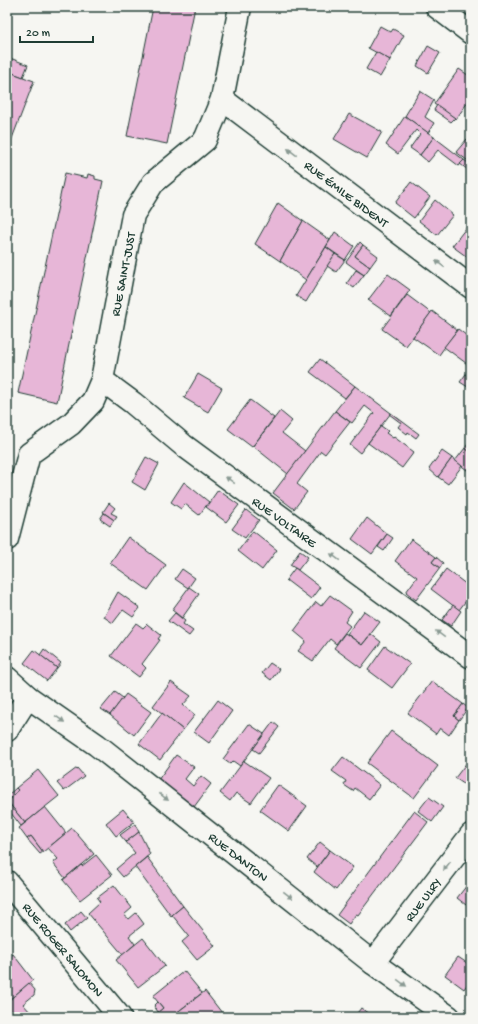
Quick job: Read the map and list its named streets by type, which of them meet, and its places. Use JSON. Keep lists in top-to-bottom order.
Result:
{
  "streets": {
    "street": [
      "RUE ÉMILE BIDENT",
      "RUE SAINT-JUST",
      "RUE VOLTAIRE",
      "RUE DANTON",
      "RUE ULRY",
      "RUE ROGER SALOMON"
    ]
  },
  "crossings": [
    ["RUE ÉMILE BIDENT", "RUE SAINT-JUST"],
    ["RUE SAINT-JUST", "RUE VOLTAIRE"],
    ["RUE DANTON", "RUE ULRY"]
  ],
  "one_way": [
    "RUE ÉMILE BIDENT",
    "RUE VOLTAIRE",
    "RUE DANTON",
    "RUE ULRY"
  ],
  "scale_bar": "20 m"
}
